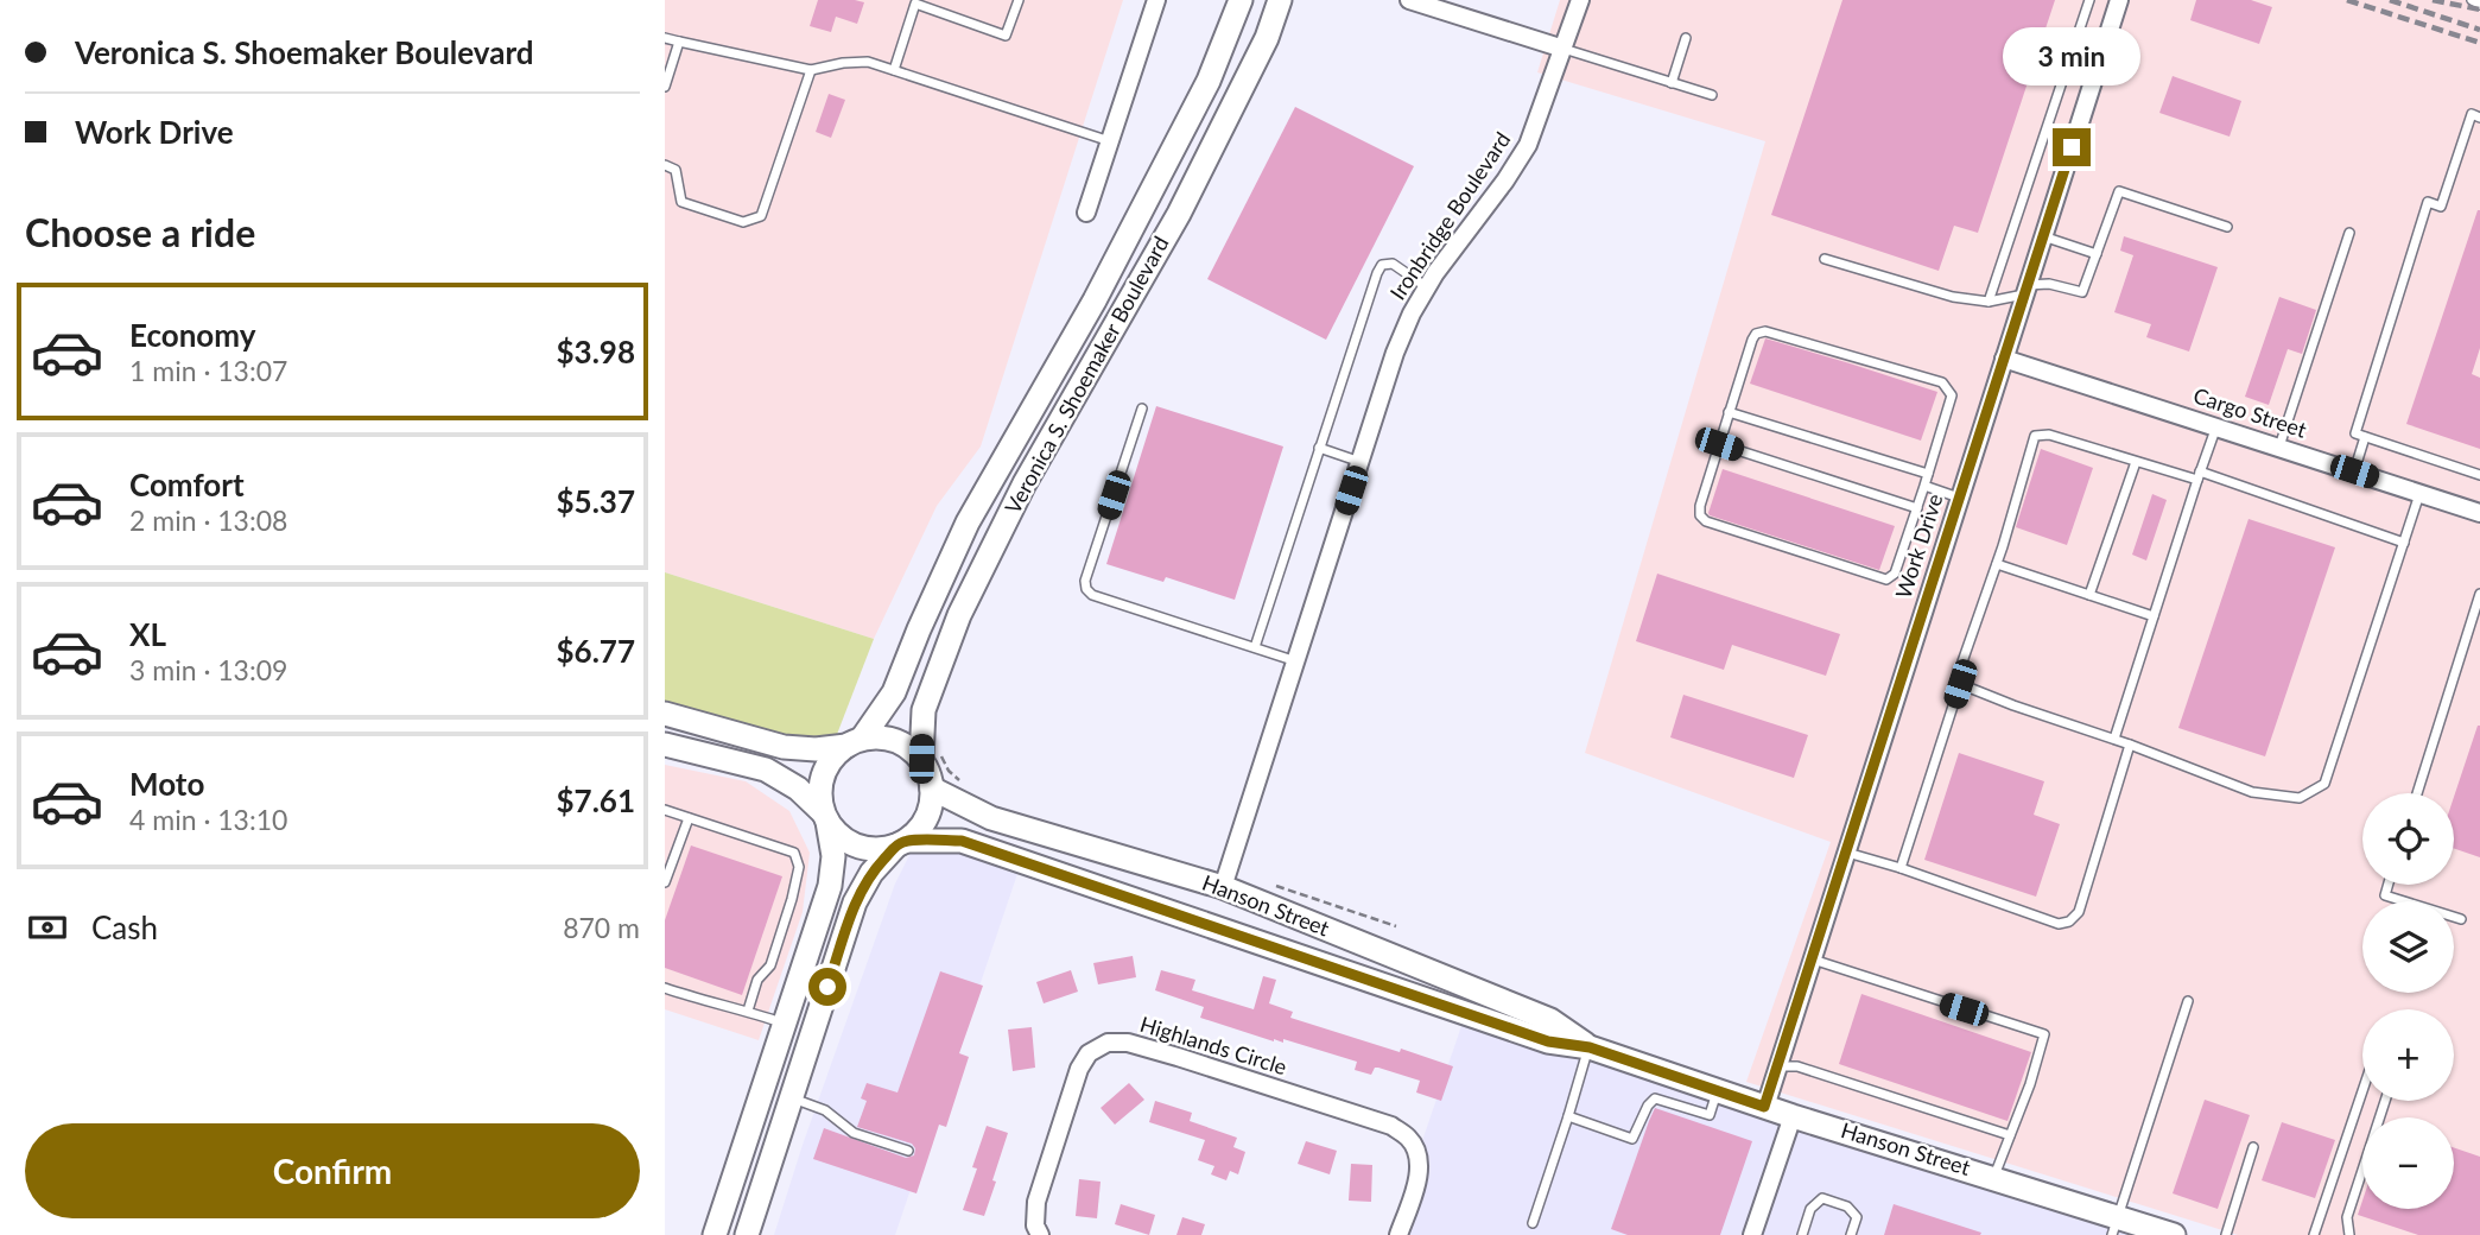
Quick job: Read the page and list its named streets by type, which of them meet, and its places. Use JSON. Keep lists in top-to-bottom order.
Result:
{
  "streets": {
    "street": [
      "Ironbridge Boulevard",
      "Veronica S. Shoemaker Boulevard",
      "Cargo Street",
      "Work Drive",
      "Hanson Street",
      "Highlands Circle"
    ]
  },
  "crossings": [
    ["Ironbridge Boulevard", "Hanson Street"],
    ["Veronica S. Shoemaker Boulevard", "Hanson Street"],
    ["Cargo Street", "Work Drive"],
    ["Work Drive", "Hanson Street"]
  ],
  "page": {
    "banner": ["Veronica S. Shoemaker Boulevard", "Work Drive"],
    "bubble": "3 min",
    "heading": "Choose a ride",
    "list": [
      {
        "name": "Economy",
        "note": "1 min · 13:07",
        "value": "$3.98"
      },
      {
        "name": "Comfort",
        "note": "2 min · 13:08",
        "value": "$5.37"
      },
      {
        "name": "XL",
        "note": "3 min · 13:09",
        "value": "$6.77"
      },
      {
        "name": "Moto",
        "note": "4 min · 13:10",
        "value": "$7.61"
      }
    ],
    "map_buttons": ["+", "−"],
    "pay": ["Cash", "870 m"],
    "buttons": "Confirm"
  }
}
